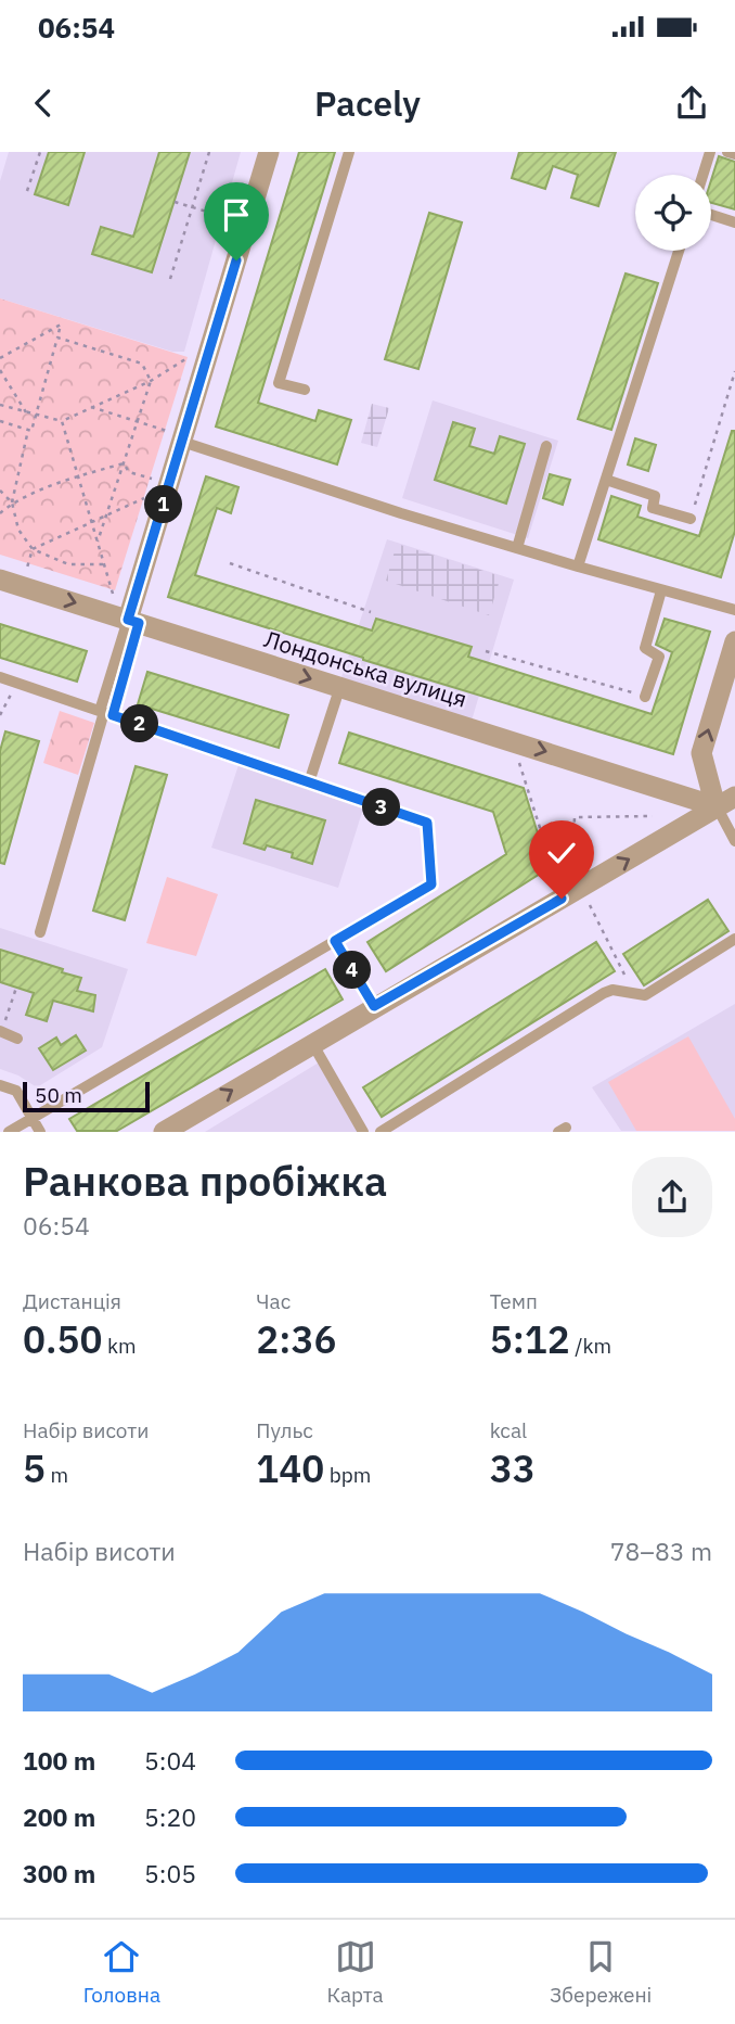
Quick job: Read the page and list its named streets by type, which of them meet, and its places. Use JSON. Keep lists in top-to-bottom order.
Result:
{
  "streets": {
    "street": ["Лондонська вулиця"]
  },
  "one_way": ["Лондонська вулиця"],
  "scale_bar": "50 m",
  "page": {
    "status": "06:54",
    "header": "Pacely",
    "pins": [
      "1",
      "2",
      "3",
      "4"
    ],
    "scale": "50 m",
    "heading": ["Ранкова пробіжка", "06:54"],
    "stats": [
      ["Дистанція", "0.50 km"],
      ["Час", "2:36"],
      ["Темп", "5:12 /km"],
      ["Набір висоти", "5 m"],
      ["Пульс", "140 bpm"],
      ["kcal", "33"]
    ],
    "chart": ["Набір висоти", "78–83 m"],
    "list": [
      {
        "name": "100 m",
        "note": "5:04"
      },
      {
        "name": "200 m",
        "note": "5:20"
      },
      {
        "name": "300 m",
        "note": "5:05"
      }
    ],
    "tabs": ["Головна", "Карта", "Збережені"]
  }
}
